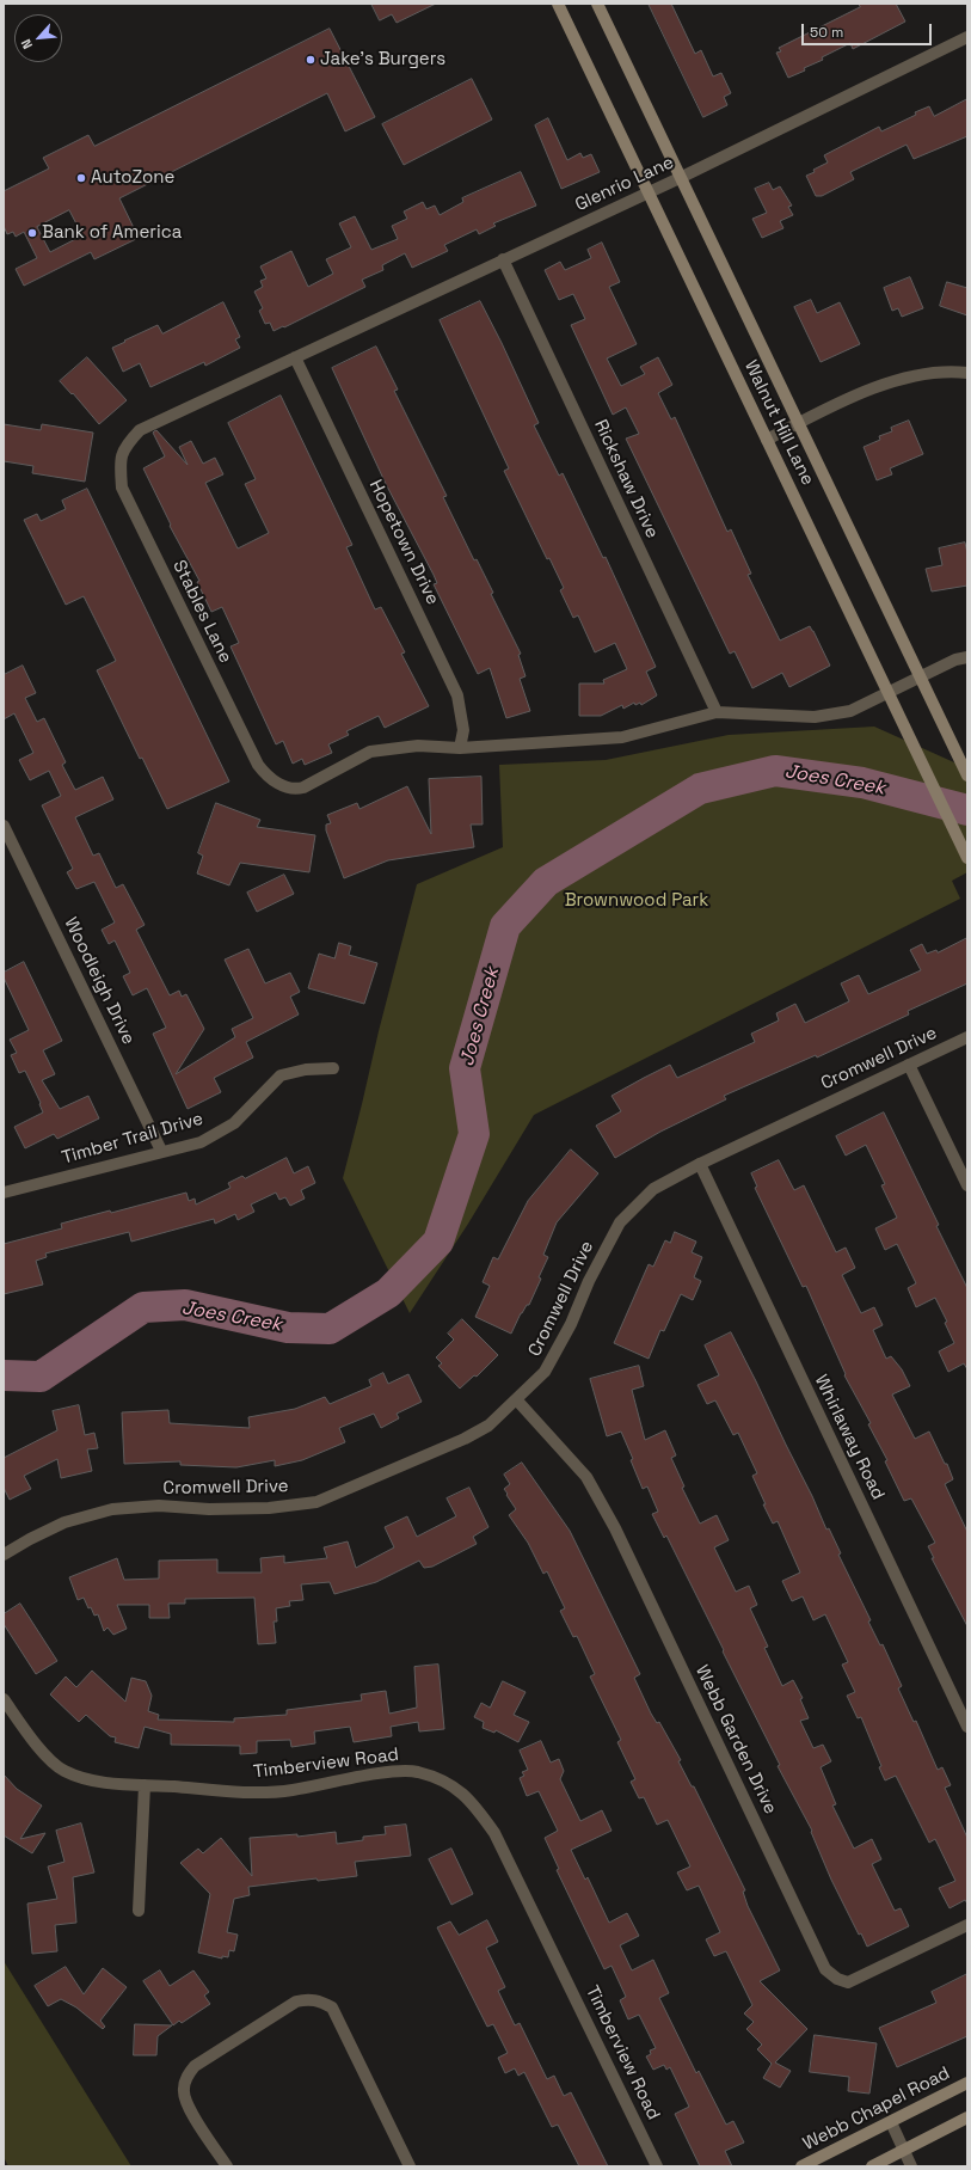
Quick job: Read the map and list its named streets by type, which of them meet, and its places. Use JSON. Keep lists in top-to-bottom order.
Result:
{
  "streets": {
    "main road": ["Walnut Hill Lane", "Webb Chapel Road"],
    "street": [
      "Glenrio Lane",
      "Rickshaw Drive",
      "Hopetown Drive",
      "Stables Lane",
      "Woodleigh Drive",
      "Cromwell Drive",
      "Timber Trail Drive",
      "Whirlaway Road",
      "Webb Garden Drive",
      "Timberview Road"
    ]
  },
  "crossings": [
    ["Glenrio Lane", "Walnut Hill Lane"],
    ["Glenrio Lane", "Rickshaw Drive"],
    ["Glenrio Lane", "Hopetown Drive"],
    ["Glenrio Lane", "Stables Lane"],
    ["Walnut Hill Lane", "Stables Lane"],
    ["Rickshaw Drive", "Stables Lane"],
    ["Hopetown Drive", "Stables Lane"],
    ["Woodleigh Drive", "Timber Trail Drive"],
    ["Cromwell Drive", "Whirlaway Road"],
    ["Cromwell Drive", "Webb Garden Drive"]
  ],
  "water": ["Joes Creek"],
  "parks": ["Brownwood Park"],
  "places": ["Jake's Burgers", "AutoZone", "Bank of America"],
  "scale_bar": "50 m",
  "north": "bottom left"
}
